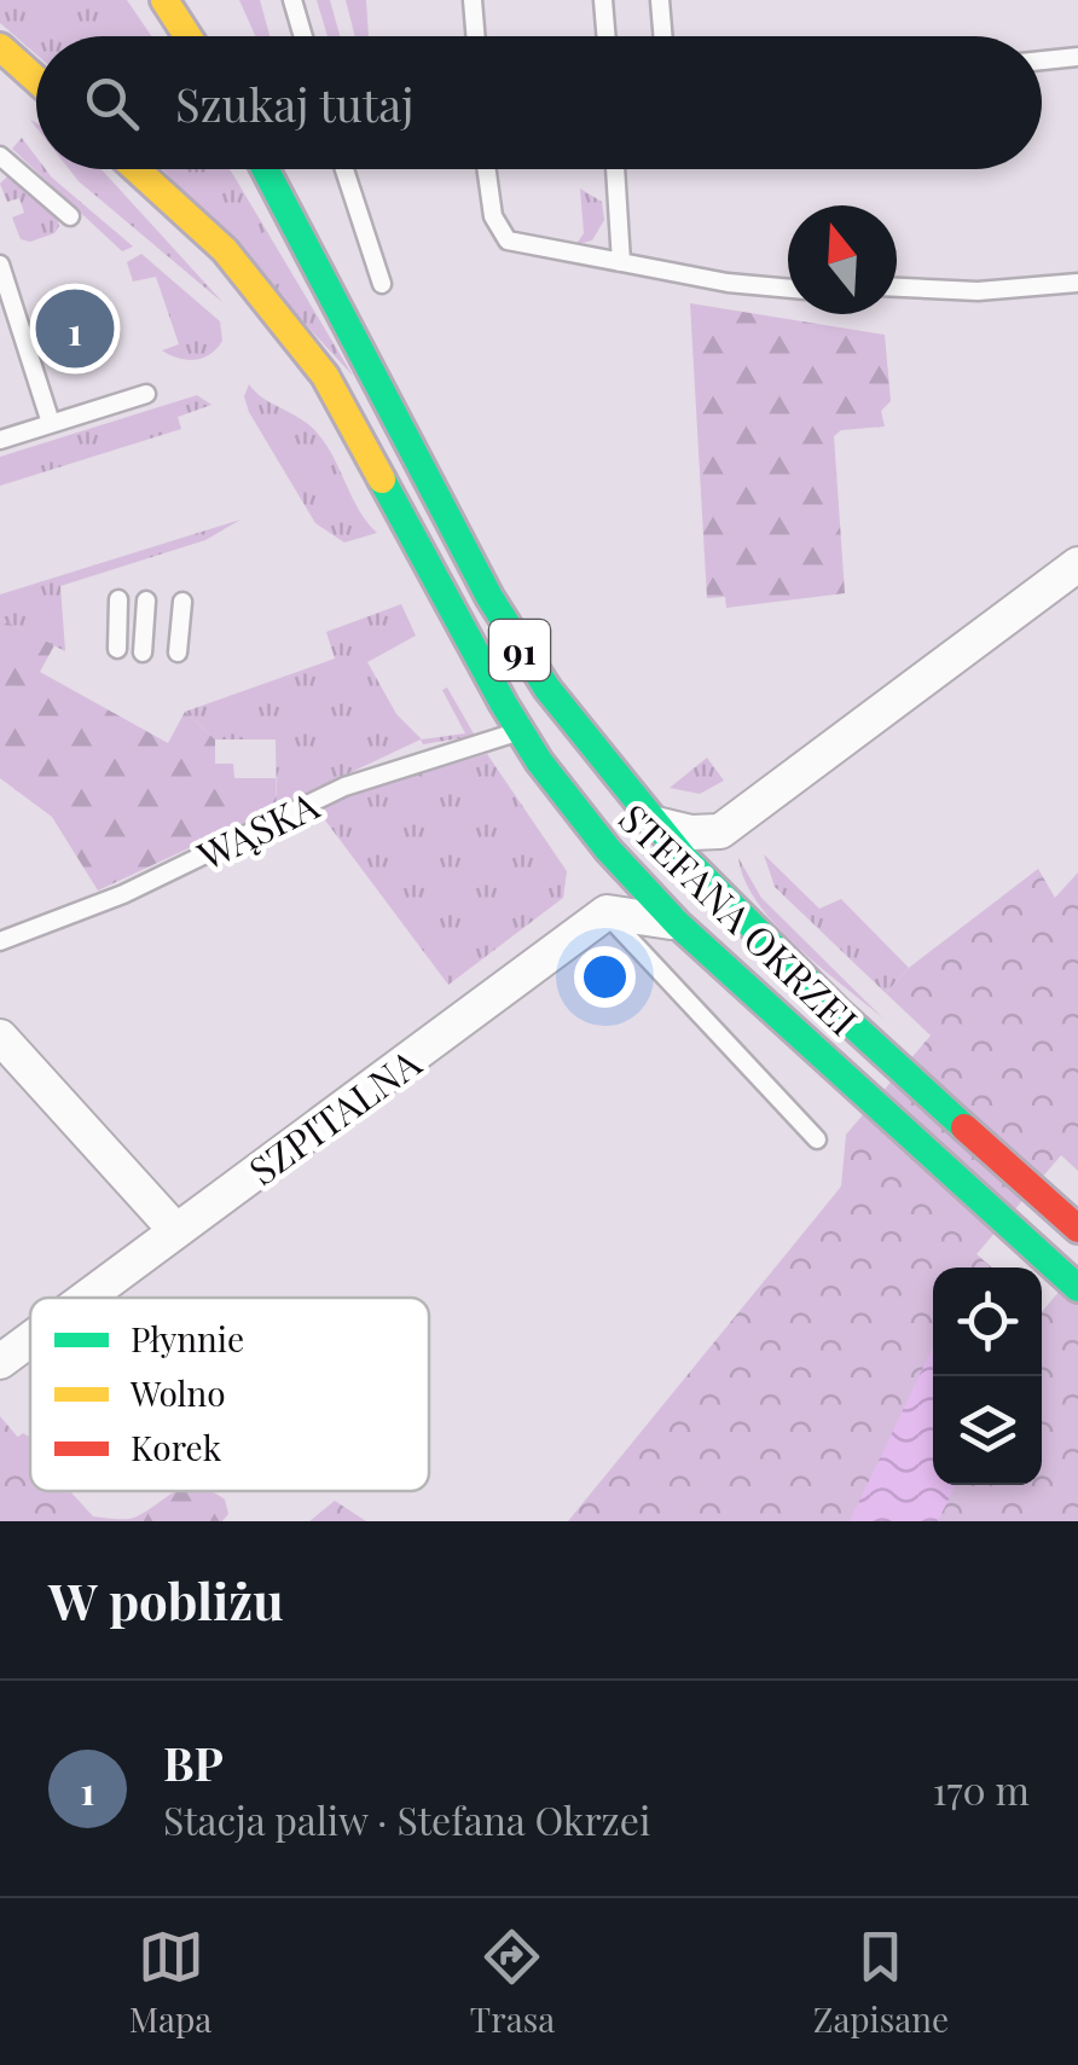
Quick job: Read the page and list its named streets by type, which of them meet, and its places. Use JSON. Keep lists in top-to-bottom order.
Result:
{
  "streets": {
    "main road": ["91", "STEFANA OKRZEI"],
    "street": ["SZPITALNA"],
    "lane": ["WĄSKA"]
  },
  "crossings": [
    ["WĄSKA", "STEFANA OKRZEI"]
  ],
  "legend": ["Płynnie", "Wolno", "Korek"],
  "north": "top",
  "page": {
    "search": "Szukaj tutaj",
    "pins": "1",
    "heading": "W pobliżu",
    "list": [
      {
        "mark": "1",
        "name": "BP",
        "note": "Stacja paliw · Stefana Okrzei",
        "value": "170 m"
      }
    ],
    "nav": ["Mapa", "Trasa", "Zapisane"]
  }
}
